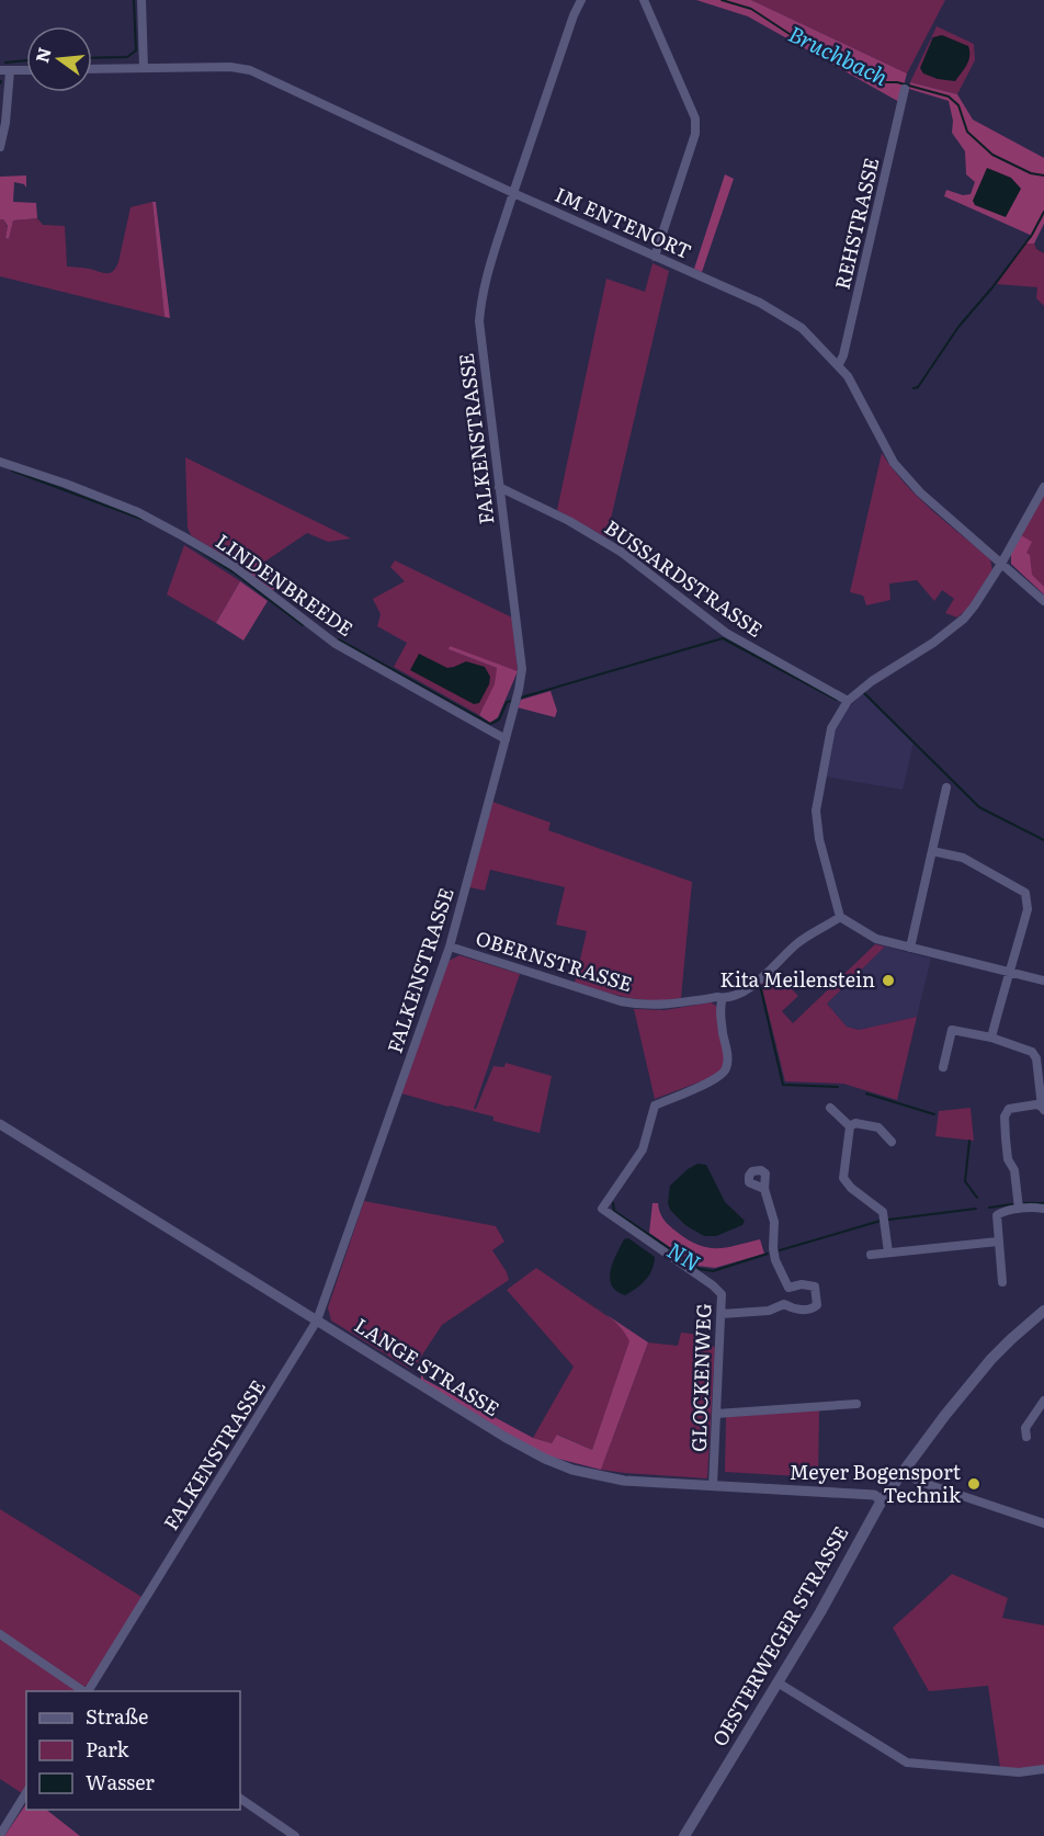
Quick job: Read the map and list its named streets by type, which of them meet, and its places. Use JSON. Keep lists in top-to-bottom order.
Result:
{
  "streets": {
    "main road": ["OESTERWEGER STRASSE"],
    "street": [
      "IM ENTENORT",
      "REHSTRASSE",
      "FALKENSTRASSE",
      "BUSSARDSTRASSE",
      "LINDENBREEDE",
      "OBERNSTRASSE",
      "LANGE STRASSE",
      "GLOCKENWEG"
    ]
  },
  "crossings": [
    ["IM ENTENORT", "REHSTRASSE"],
    ["IM ENTENORT", "FALKENSTRASSE"],
    ["FALKENSTRASSE", "BUSSARDSTRASSE"],
    ["FALKENSTRASSE", "LINDENBREEDE"],
    ["FALKENSTRASSE", "OBERNSTRASSE"],
    ["FALKENSTRASSE", "LANGE STRASSE"],
    ["OBERNSTRASSE", "GLOCKENWEG"],
    ["LANGE STRASSE", "GLOCKENWEG"],
    ["LANGE STRASSE", "OESTERWEGER STRASSE"]
  ],
  "water": ["Bruchbach", "NN"],
  "places": ["Kita Meilenstein", "Meyer Bogensport Technik"],
  "legend": ["Straße", "Park", "Wasser"],
  "north": "left"
}
